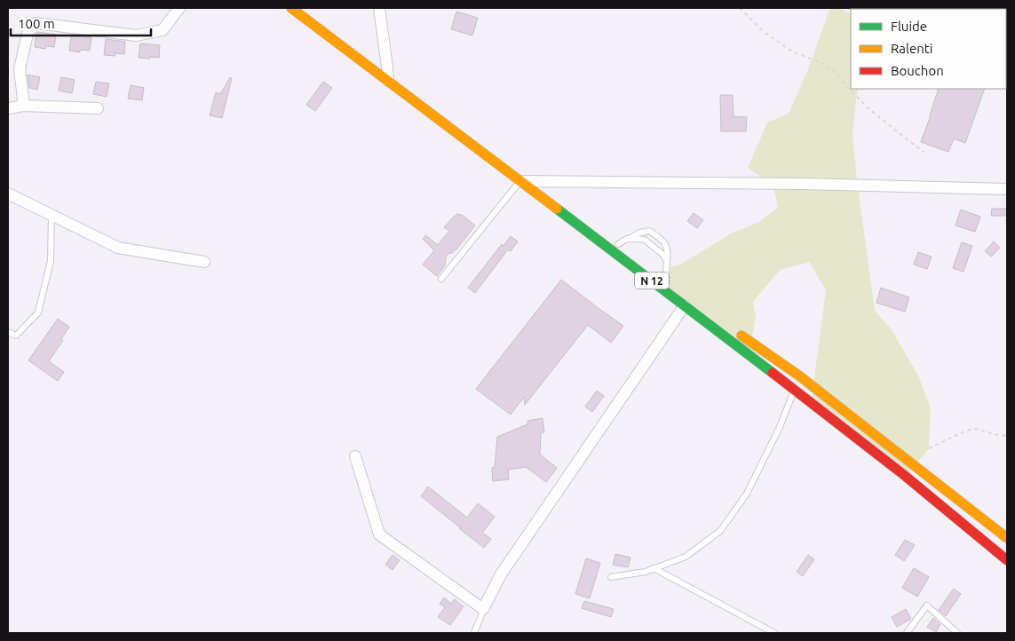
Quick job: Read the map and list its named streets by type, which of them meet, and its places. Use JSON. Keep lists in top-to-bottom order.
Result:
{
  "streets": {
    "main road": ["N 12"]
  },
  "legend": ["Fluide", "Ralenti", "Bouchon"],
  "scale_bar": "100 m"
}
